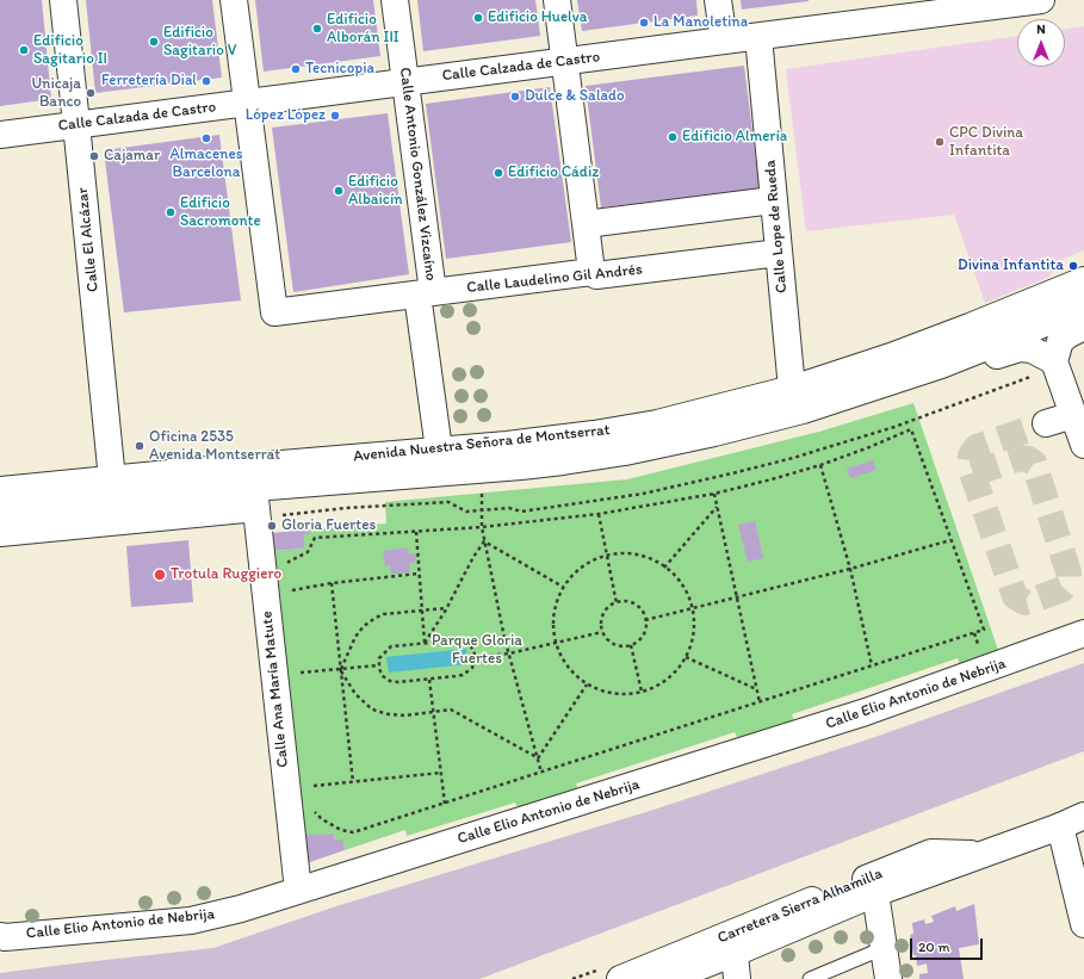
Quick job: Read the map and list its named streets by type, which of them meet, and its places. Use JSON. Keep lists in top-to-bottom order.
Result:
{
  "streets": {
    "street": [
      "Calle Calzada de Castro",
      "Calle Antonio González Vizcaíno",
      "Calle Lope de Rueda",
      "Calle El Alcázar",
      "Calle Laudelino Gil Andrés",
      "Avenida Nuestra Señora de Montserrat",
      "Calle Ana María Matute",
      "Calle Elio Antonio de Nebrija",
      "Carretera Sierra Alhamilla"
    ]
  },
  "crossings": [
    ["Calle Calzada de Castro", "Calle Antonio González Vizcaíno"],
    ["Calle Calzada de Castro", "Calle Lope de Rueda"],
    ["Calle Calzada de Castro", "Calle El Alcázar"],
    ["Calle Calzada de Castro", "Calle Laudelino Gil Andrés"],
    ["Calle Antonio González Vizcaíno", "Calle Laudelino Gil Andrés"],
    ["Calle Antonio González Vizcaíno", "Avenida Nuestra Señora de Montserrat"],
    ["Calle Lope de Rueda", "Calle Laudelino Gil Andrés"],
    ["Calle Lope de Rueda", "Avenida Nuestra Señora de Montserrat"],
    ["Calle El Alcázar", "Avenida Nuestra Señora de Montserrat"],
    ["Avenida Nuestra Señora de Montserrat", "Calle Ana María Matute"],
    ["Calle Ana María Matute", "Calle Elio Antonio de Nebrija"]
  ],
  "parks": ["Parque Gloria Fuertes"],
  "places": [
    "Edificio Huelva",
    "La Manoletina",
    "Edificio Alborán III",
    "Edificio Sagitario V",
    "Edificio Sagitario II",
    "Tecnicopia",
    "Ferretería Dial",
    "Unicaja Banco",
    "Dulce & Salado",
    "López López",
    "Edificio Almería",
    "Almacenes Barcelona",
    "CPC Divina Infantita",
    "Cajamar",
    "Edificio Cádiz",
    "Edificio Albaicín",
    "Edificio Sacromonte",
    "Divina Infantita",
    "Oficina 2535 Avenida Montserrat",
    "Gloria Fuertes",
    "Trotula Ruggiero"
  ],
  "scale_bar": "20 m",
  "north": "top"
}
